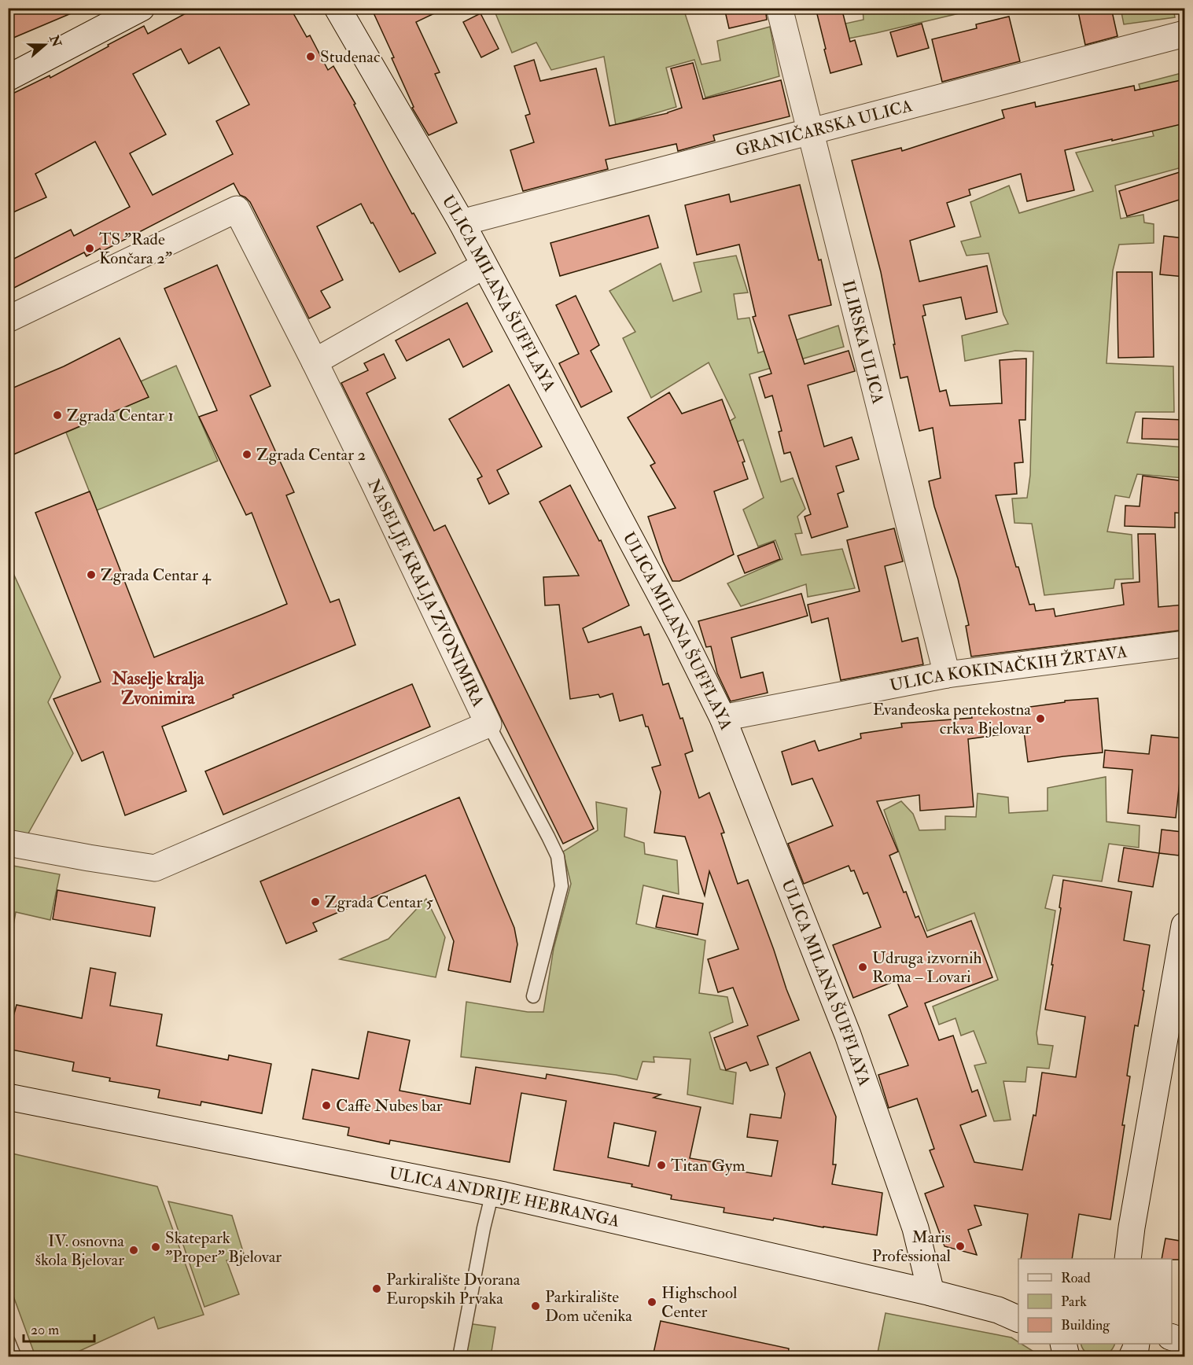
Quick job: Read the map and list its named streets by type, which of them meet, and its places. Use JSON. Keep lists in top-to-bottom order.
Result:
{
  "streets": {
    "street": [
      "GRANIČARSKA ULICA",
      "ULICA MILANA ŠUFFLAYA",
      "ILIRSKA ULICA",
      "NASELJE KRALJA ZVONIMIRA",
      "ULICA KOKINAČKIH ŽRTAVA",
      "ULICA ANDRIJE HEBRANGA"
    ]
  },
  "crossings": [
    ["GRANIČARSKA ULICA", "ULICA MILANA ŠUFFLAYA"],
    ["GRANIČARSKA ULICA", "ILIRSKA ULICA"],
    ["ULICA MILANA ŠUFFLAYA", "ULICA KOKINAČKIH ŽRTAVA"],
    ["ULICA MILANA ŠUFFLAYA", "ULICA ANDRIJE HEBRANGA"],
    ["ILIRSKA ULICA", "ULICA KOKINAČKIH ŽRTAVA"]
  ],
  "districts": ["Naselje kralja Zvonimira"],
  "places": [
    "Studenac",
    "TS \"Rade Končara 2\"",
    "Zgrada Centar 1",
    "Zgrada Centar 2",
    "Zgrada Centar 4",
    "Evanđeoska pentekostna crkva Bjelovar",
    "Zgrada Centar 5",
    "Udruga izvornih Roma – Lovari",
    "Caffe Nubes bar",
    "Titan Gym",
    "Maris Professional",
    "Skatepark \"Proper\" Bjelovar",
    "IV. osnovna škola Bjelovar",
    "Parkiralište Dvorana Europskih Prvaka",
    "Highschool Center",
    "Parkiralište Dom učenika"
  ],
  "legend": ["Road", "Park", "Building"],
  "scale_bar": "20 m",
  "north": "right"
}
